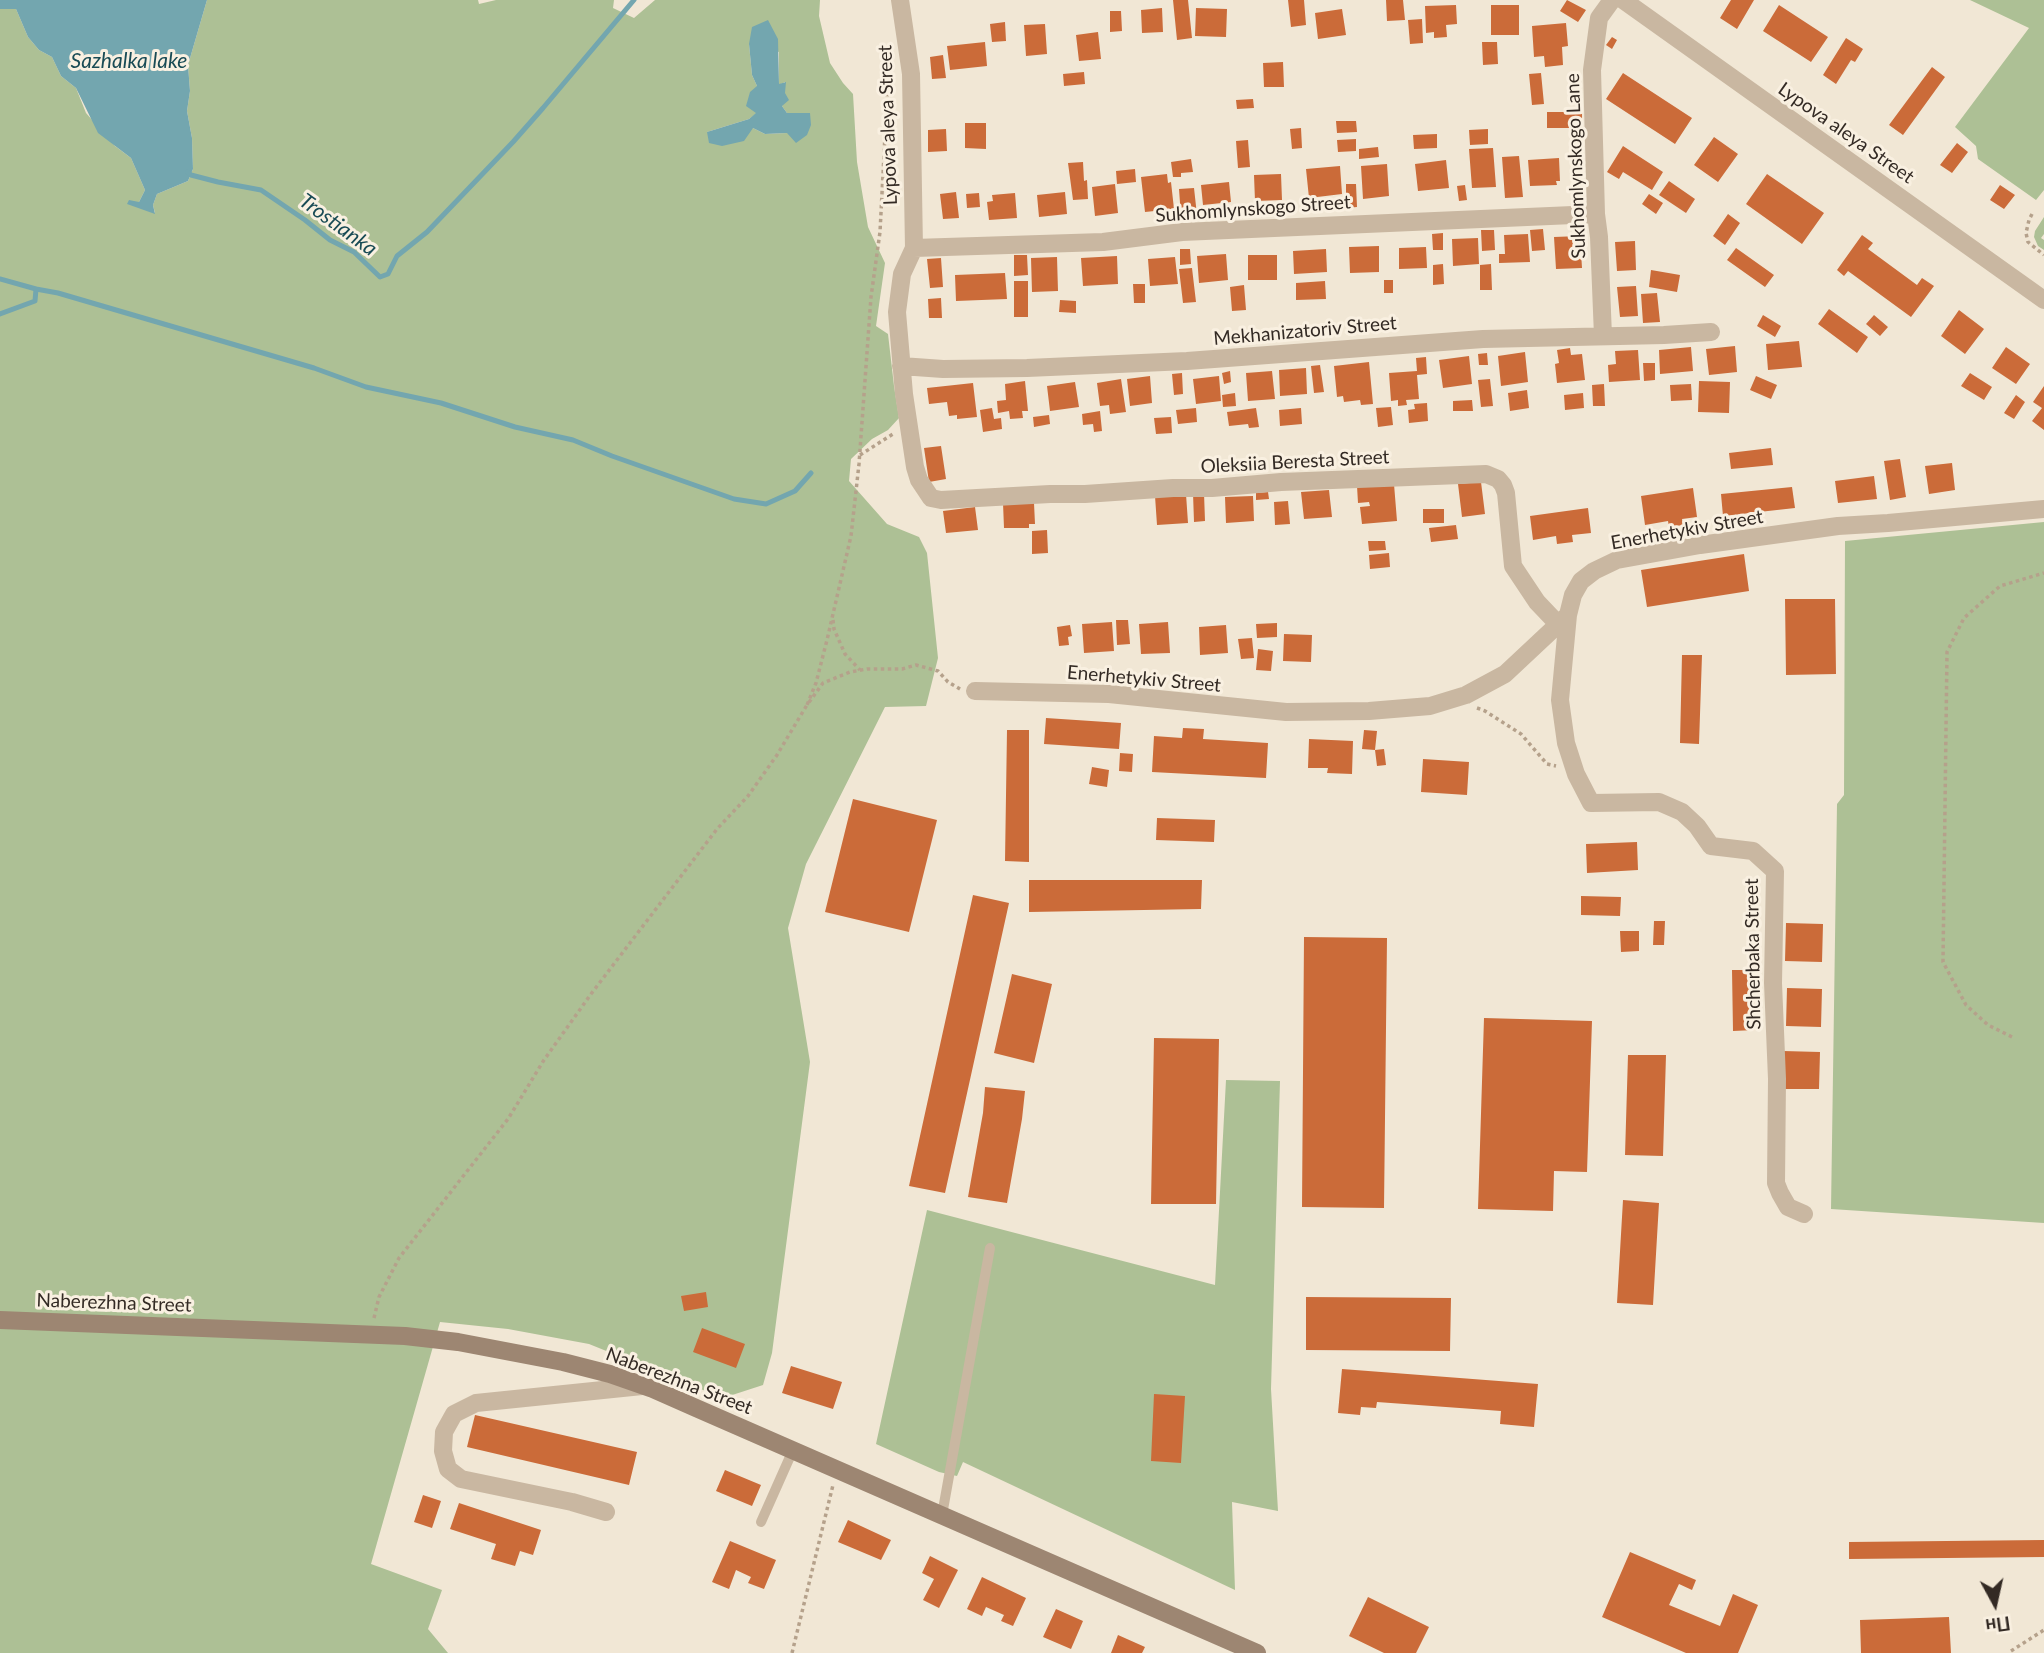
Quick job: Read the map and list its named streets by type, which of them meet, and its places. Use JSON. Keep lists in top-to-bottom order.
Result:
{
  "streets": {
    "main road": ["Naberezhna Street"],
    "street": [
      "Lypova aleya Street",
      "Sukhomlynskogo Lane",
      "Sukhomlynskogo Street",
      "Mekhanizatoriv Street",
      "Oleksiia Beresta Street",
      "Enerhetykiv Street",
      "Shcherbaka Street"
    ]
  },
  "crossings": [
    ["Lypova aleya Street", "Sukhomlynskogo Street"],
    ["Sukhomlynskogo Lane", "Sukhomlynskogo Street"],
    ["Sukhomlynskogo Lane", "Mekhanizatoriv Street"],
    ["Oleksiia Beresta Street", "Enerhetykiv Street"],
    ["Oleksiia Beresta Street", "Shcherbaka Street"],
    ["Enerhetykiv Street", "Shcherbaka Street"]
  ],
  "water": ["Sazhalka lake", "Trostianka"],
  "north": "bottom"
}
